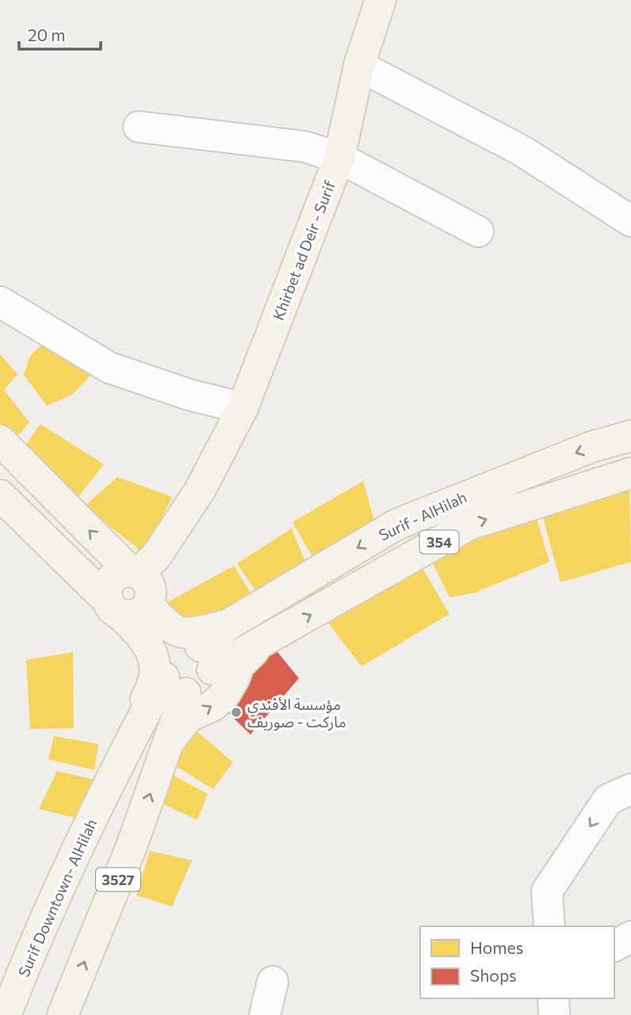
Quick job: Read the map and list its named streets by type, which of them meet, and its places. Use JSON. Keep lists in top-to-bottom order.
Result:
{
  "streets": {
    "main road": [
      "Khirbet ad Deir - Surif",
      "Surif - AlHilah",
      "354",
      "3527",
      "Surif Downtown- AlHilah"
    ]
  },
  "crossings": [
    ["Surif - AlHilah", "354"],
    ["354", "3527"]
  ],
  "places": ["مؤسسة الأفندي ماركت - صوريف"],
  "legend": ["Homes", "Shops"],
  "scale_bar": "20 m"
}
